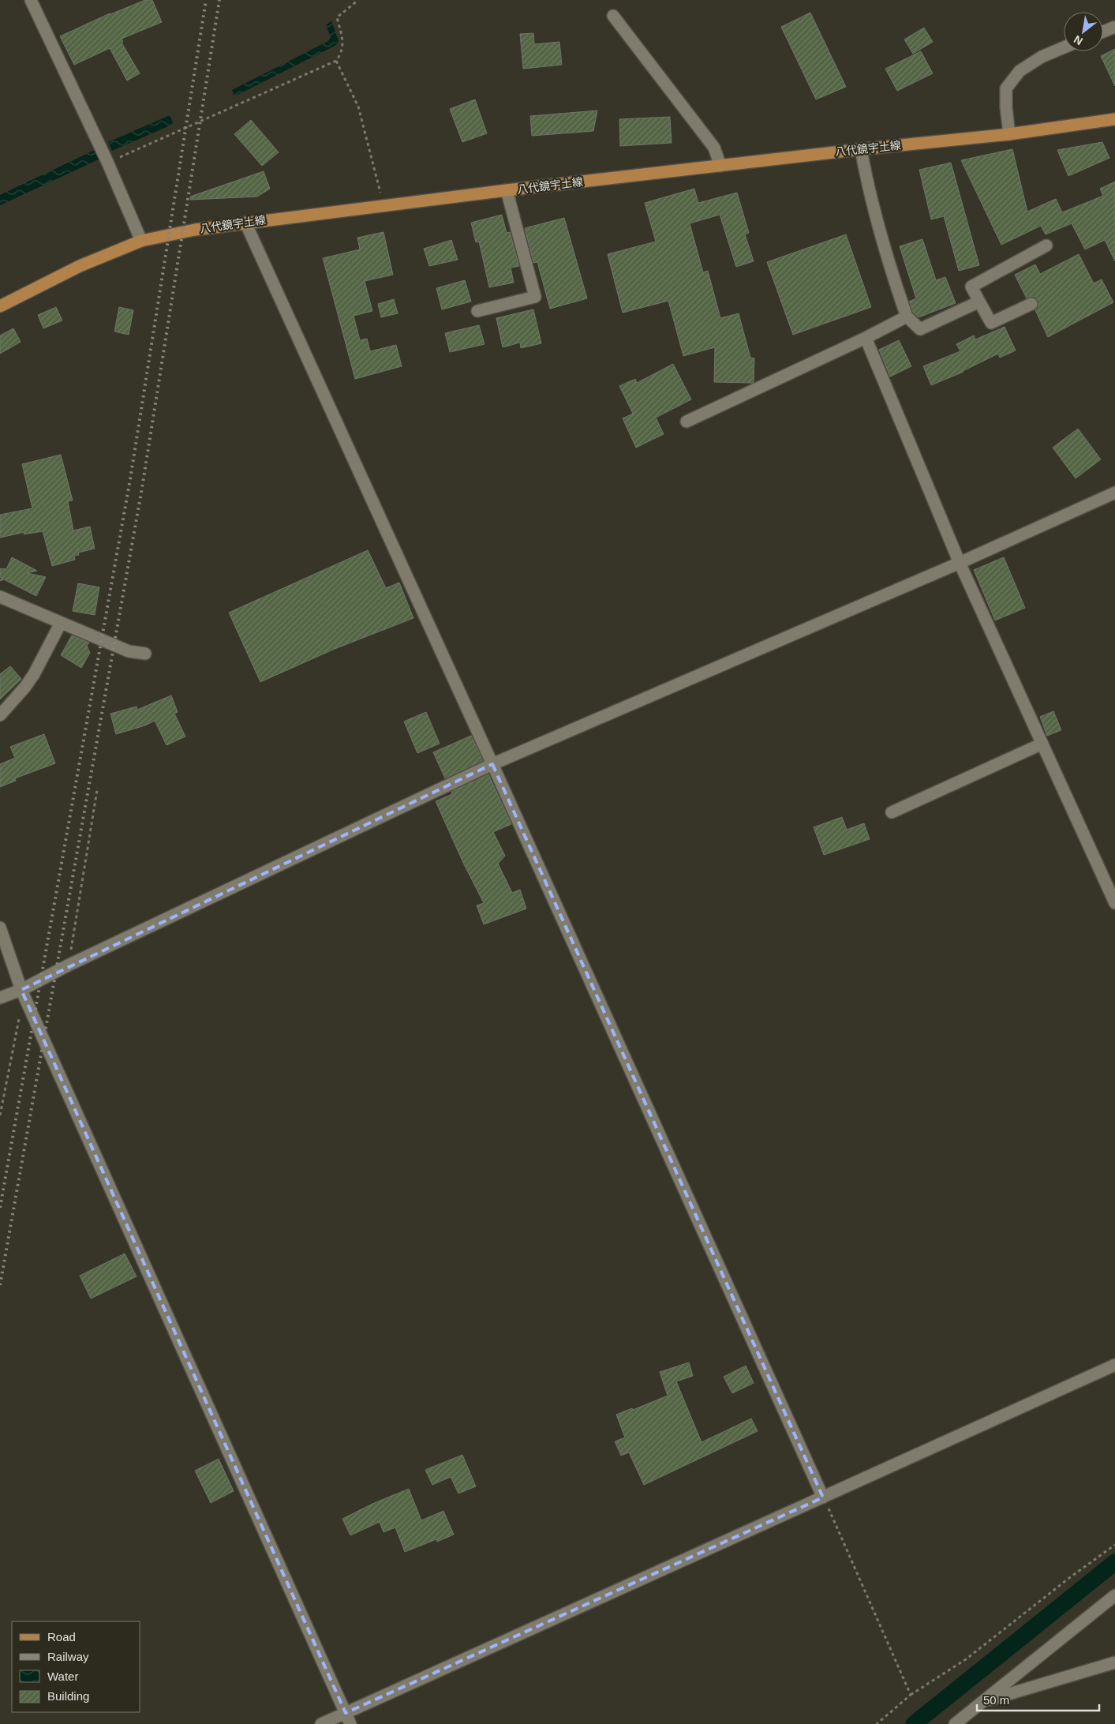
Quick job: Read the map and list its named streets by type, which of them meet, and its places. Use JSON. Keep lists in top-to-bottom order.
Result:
{
  "streets": {
    "main road": ["八代鏡宇土線"]
  },
  "legend": [
    "Road",
    "Railway",
    "Water",
    "Building"
  ],
  "scale_bar": "50 m",
  "north": "bottom left"
}
